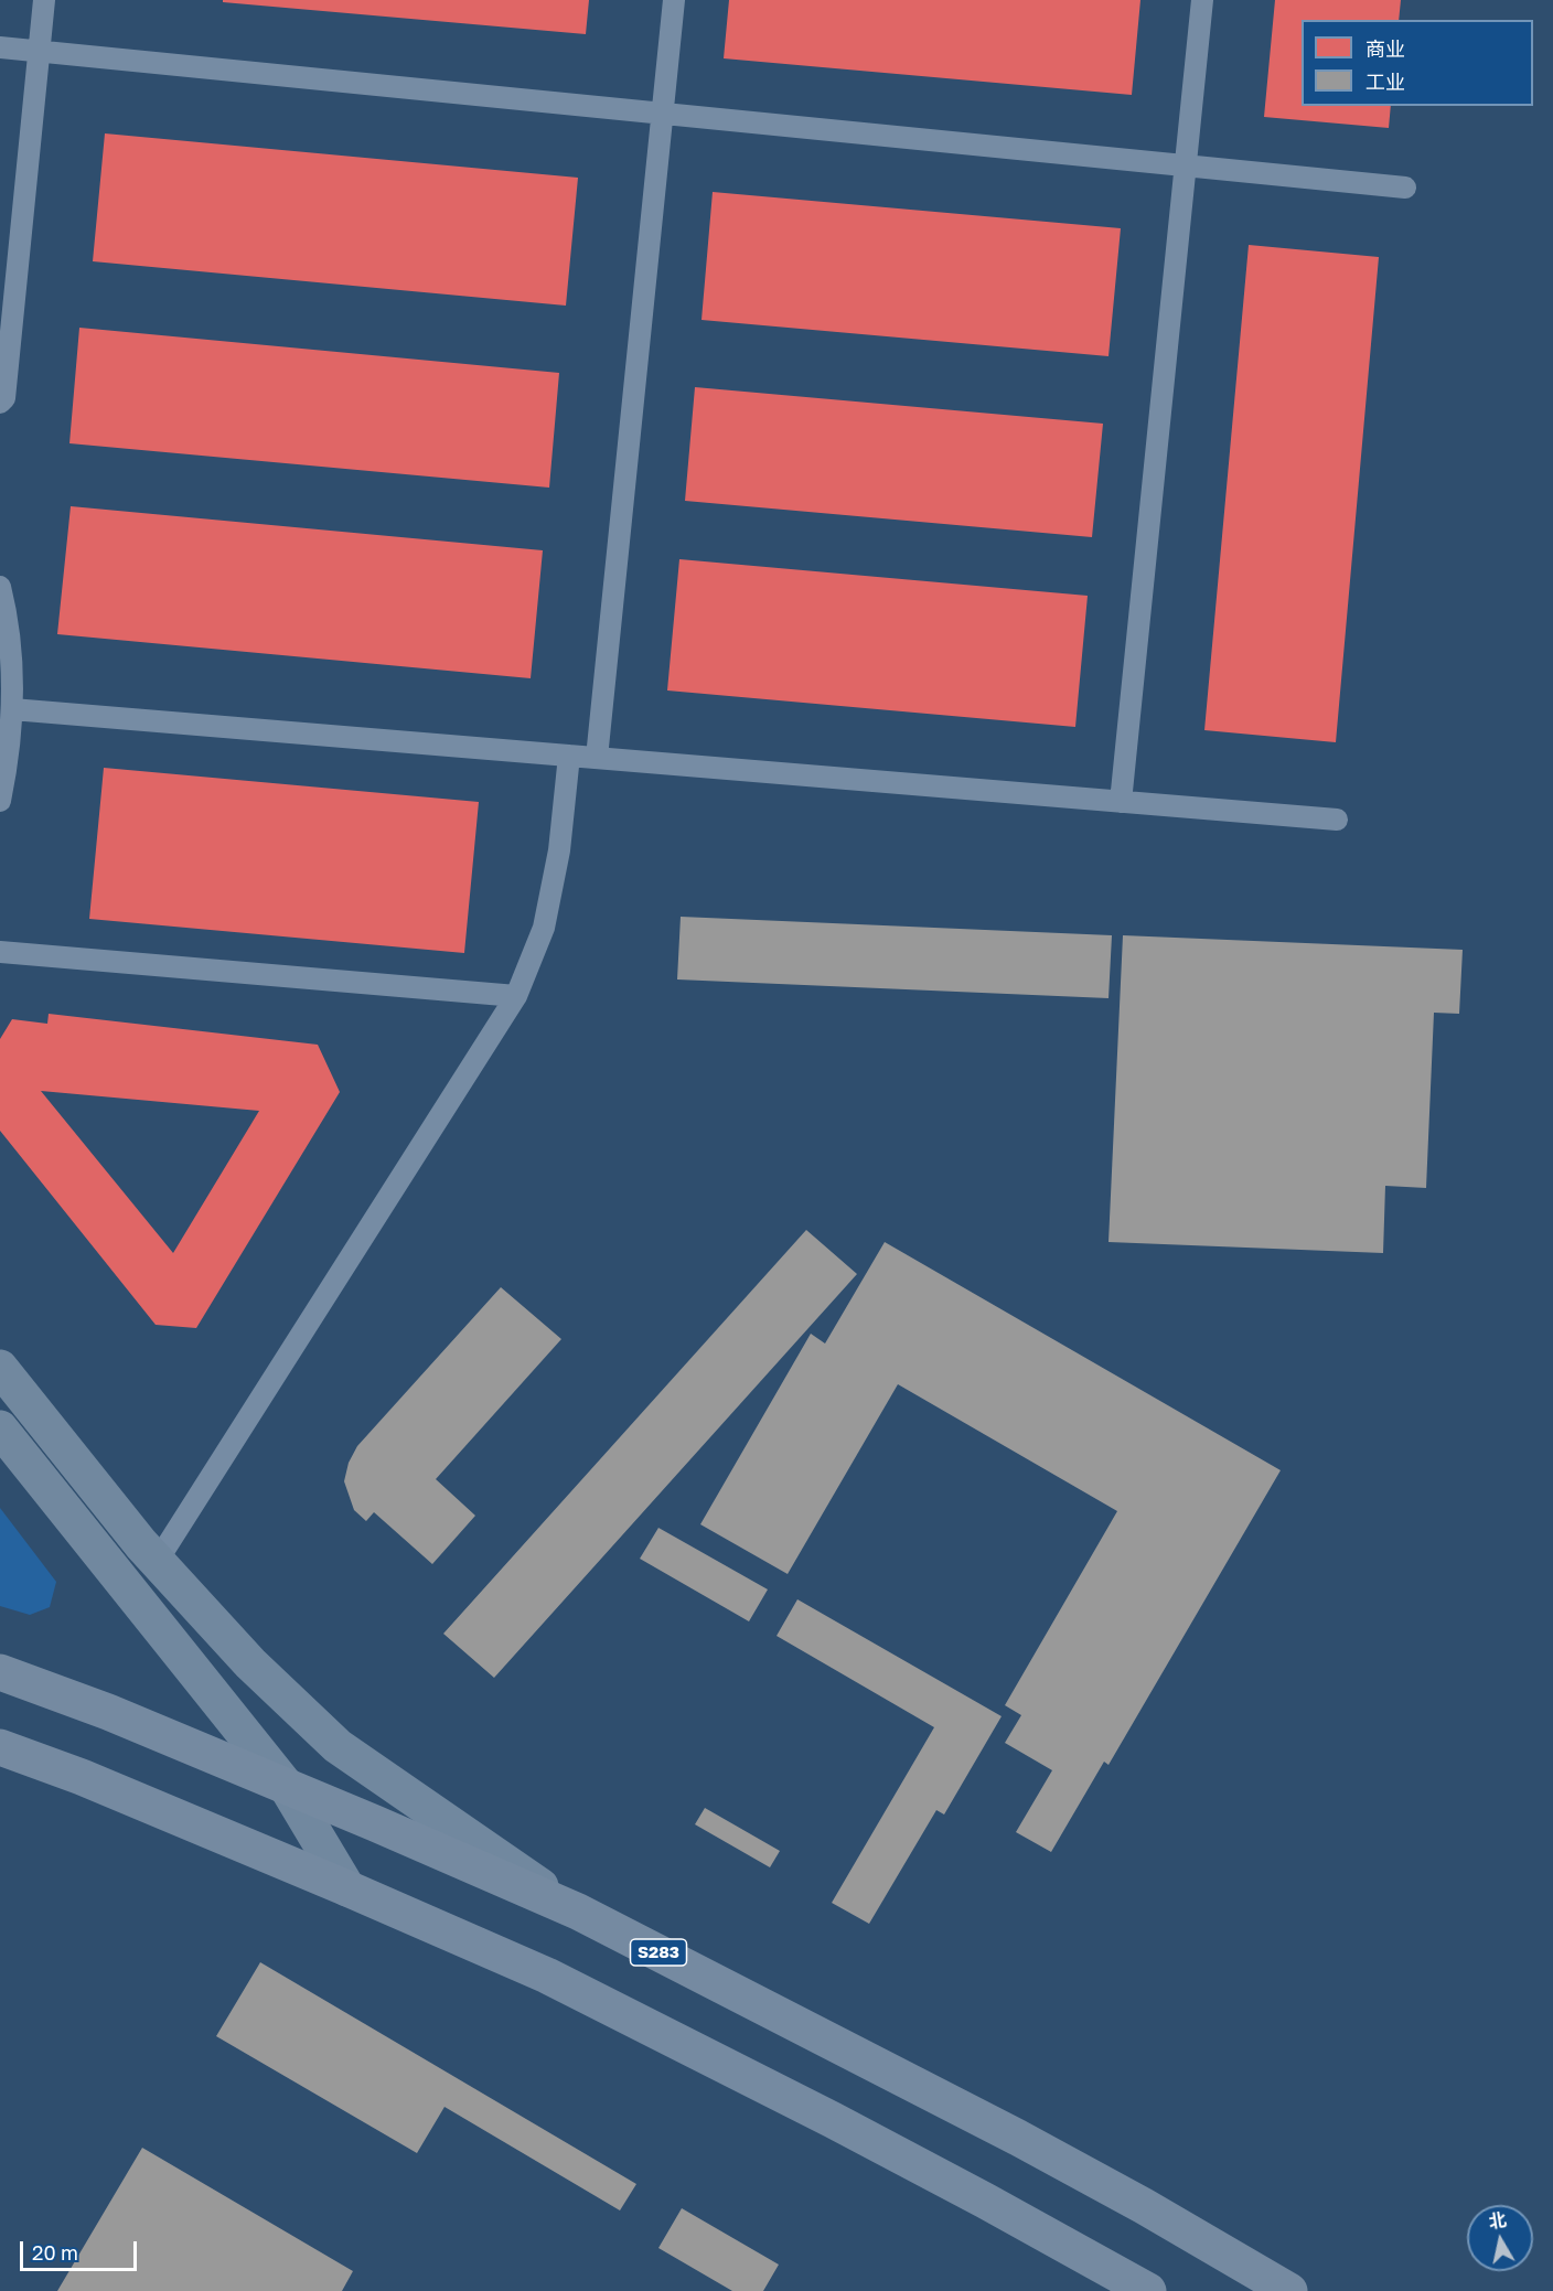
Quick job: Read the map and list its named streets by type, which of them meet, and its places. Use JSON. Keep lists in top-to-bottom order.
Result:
{
  "streets": {
    "main road": ["S283"]
  },
  "legend": ["商业", "工业"],
  "scale_bar": "20 m",
  "north": "top"
}
